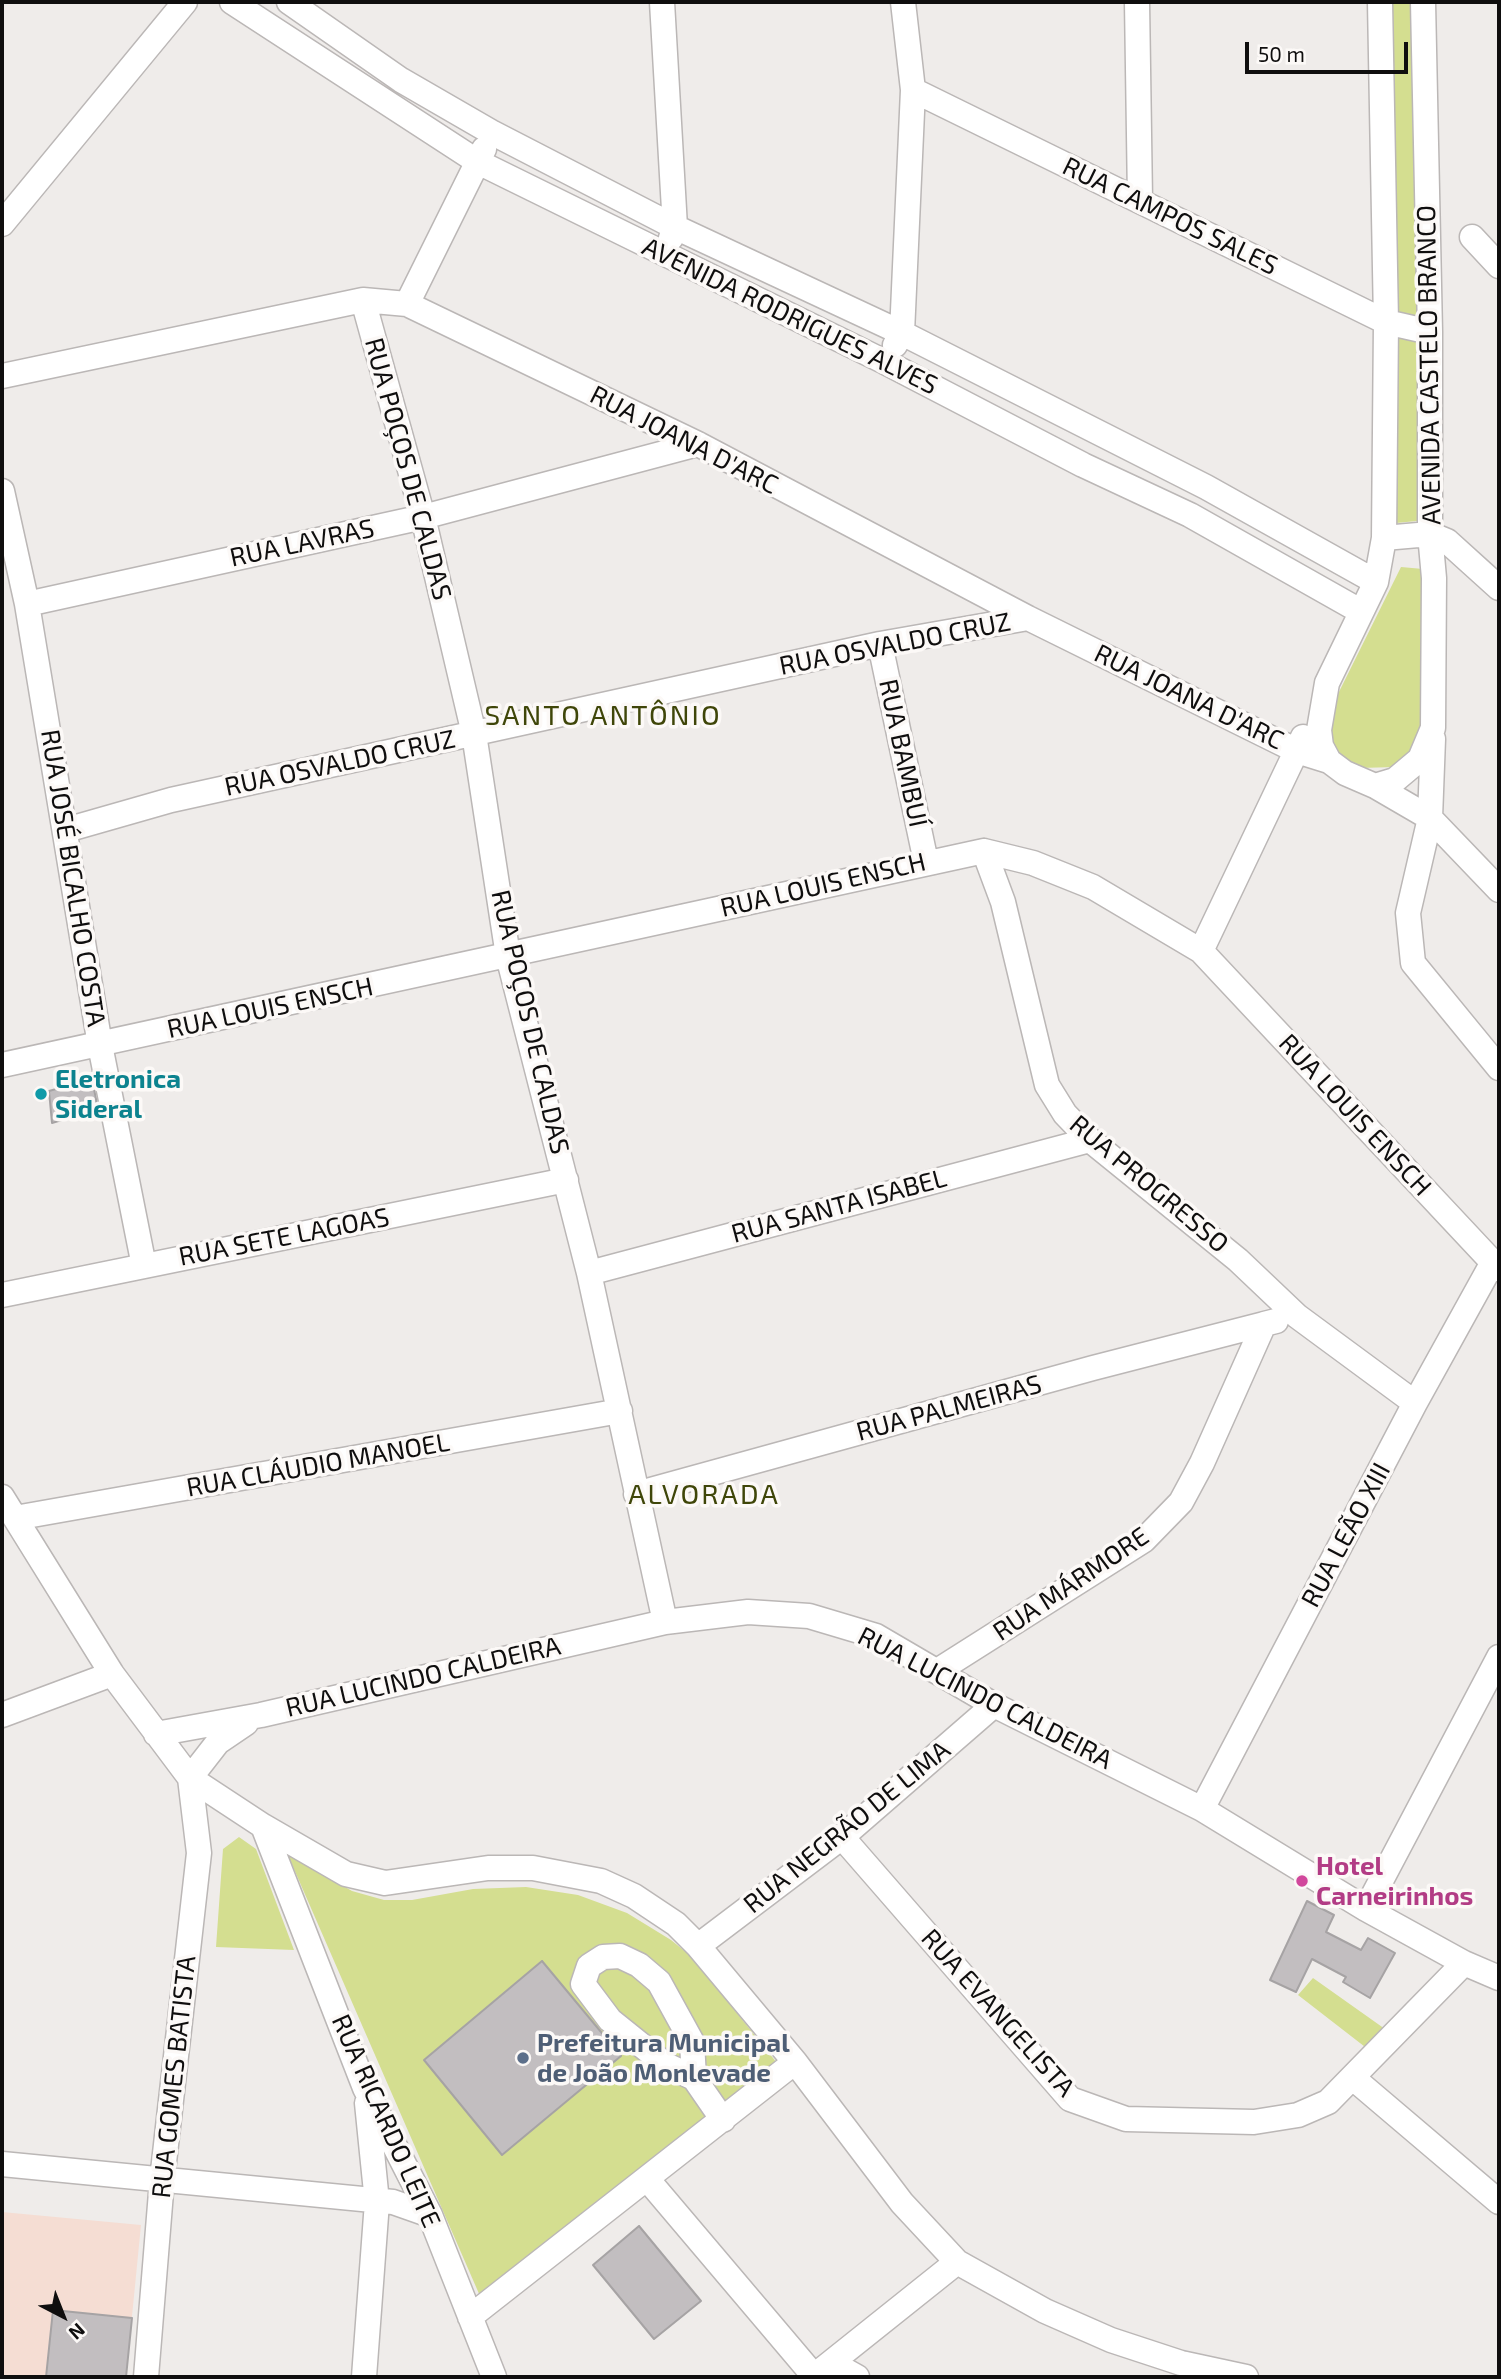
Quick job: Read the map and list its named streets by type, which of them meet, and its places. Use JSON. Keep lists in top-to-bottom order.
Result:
{
  "streets": {
    "street": [
      "RUA CAMPOS SALES",
      "AVENIDA RODRIGUES ALVES",
      "AVENIDA CASTELO BRANCO",
      "RUA JOANA D'ARC",
      "RUA POÇOS DE CALDAS",
      "RUA LAVRAS",
      "RUA OSVALDO CRUZ",
      "RUA BAMBUÍ",
      "RUA JOSÉ BICALHO COSTA",
      "RUA LOUIS ENSCH",
      "RUA PROGRESSO",
      "RUA SANTA ISABEL",
      "RUA SETE LAGOAS",
      "RUA PALMEIRAS",
      "RUA CLÁUDIO MANOEL",
      "RUA LEÃO XIII",
      "RUA MÁRMORE",
      "RUA LUCINDO CALDEIRA",
      "RUA NEGRÃO DE LIMA",
      "RUA EVANGELISTA",
      "RUA GOMES BATISTA",
      "RUA RICARDO LEITE"
    ]
  },
  "crossings": [
    ["RUA CAMPOS SALES", "AVENIDA CASTELO BRANCO"],
    ["AVENIDA RODRIGUES ALVES", "AVENIDA CASTELO BRANCO"],
    ["AVENIDA CASTELO BRANCO", "RUA JOANA D'ARC"],
    ["AVENIDA CASTELO BRANCO", "RUA LOUIS ENSCH"],
    ["RUA JOANA D'ARC", "RUA POÇOS DE CALDAS"],
    ["RUA JOANA D'ARC", "RUA LAVRAS"],
    ["RUA JOANA D'ARC", "RUA OSVALDO CRUZ"],
    ["RUA POÇOS DE CALDAS", "RUA LAVRAS"],
    ["RUA POÇOS DE CALDAS", "RUA OSVALDO CRUZ"],
    ["RUA POÇOS DE CALDAS", "RUA LOUIS ENSCH"],
    ["RUA POÇOS DE CALDAS", "RUA SANTA ISABEL"],
    ["RUA POÇOS DE CALDAS", "RUA SETE LAGOAS"],
    ["RUA POÇOS DE CALDAS", "RUA PALMEIRAS"],
    ["RUA POÇOS DE CALDAS", "RUA CLÁUDIO MANOEL"],
    ["RUA POÇOS DE CALDAS", "RUA LUCINDO CALDEIRA"],
    ["RUA LAVRAS", "RUA JOSÉ BICALHO COSTA"],
    ["RUA OSVALDO CRUZ", "RUA BAMBUÍ"],
    ["RUA OSVALDO CRUZ", "RUA JOSÉ BICALHO COSTA"],
    ["RUA BAMBUÍ", "RUA LOUIS ENSCH"],
    ["RUA JOSÉ BICALHO COSTA", "RUA LOUIS ENSCH"],
    ["RUA JOSÉ BICALHO COSTA", "RUA SETE LAGOAS"],
    ["RUA LOUIS ENSCH", "RUA PROGRESSO"],
    ["RUA LOUIS ENSCH", "RUA LEÃO XIII"],
    ["RUA PROGRESSO", "RUA SANTA ISABEL"],
    ["RUA PROGRESSO", "RUA LEÃO XIII"],
    ["RUA PALMEIRAS", "RUA MÁRMORE"],
    ["RUA LEÃO XIII", "RUA LUCINDO CALDEIRA"],
    ["RUA MÁRMORE", "RUA LUCINDO CALDEIRA"],
    ["RUA LUCINDO CALDEIRA", "RUA NEGRÃO DE LIMA"],
    ["RUA LUCINDO CALDEIRA", "RUA EVANGELISTA"],
    ["RUA LUCINDO CALDEIRA", "RUA GOMES BATISTA"],
    ["RUA NEGRÃO DE LIMA", "RUA EVANGELISTA"]
  ],
  "districts": ["SANTO ANTÔNIO", "ALVORADA"],
  "places": ["Eletronica Sideral", "Hotel Carneirinhos", "Prefeitura Municipal de João Monlevade"],
  "scale_bar": "50 m",
  "north": "bottom right"
}
